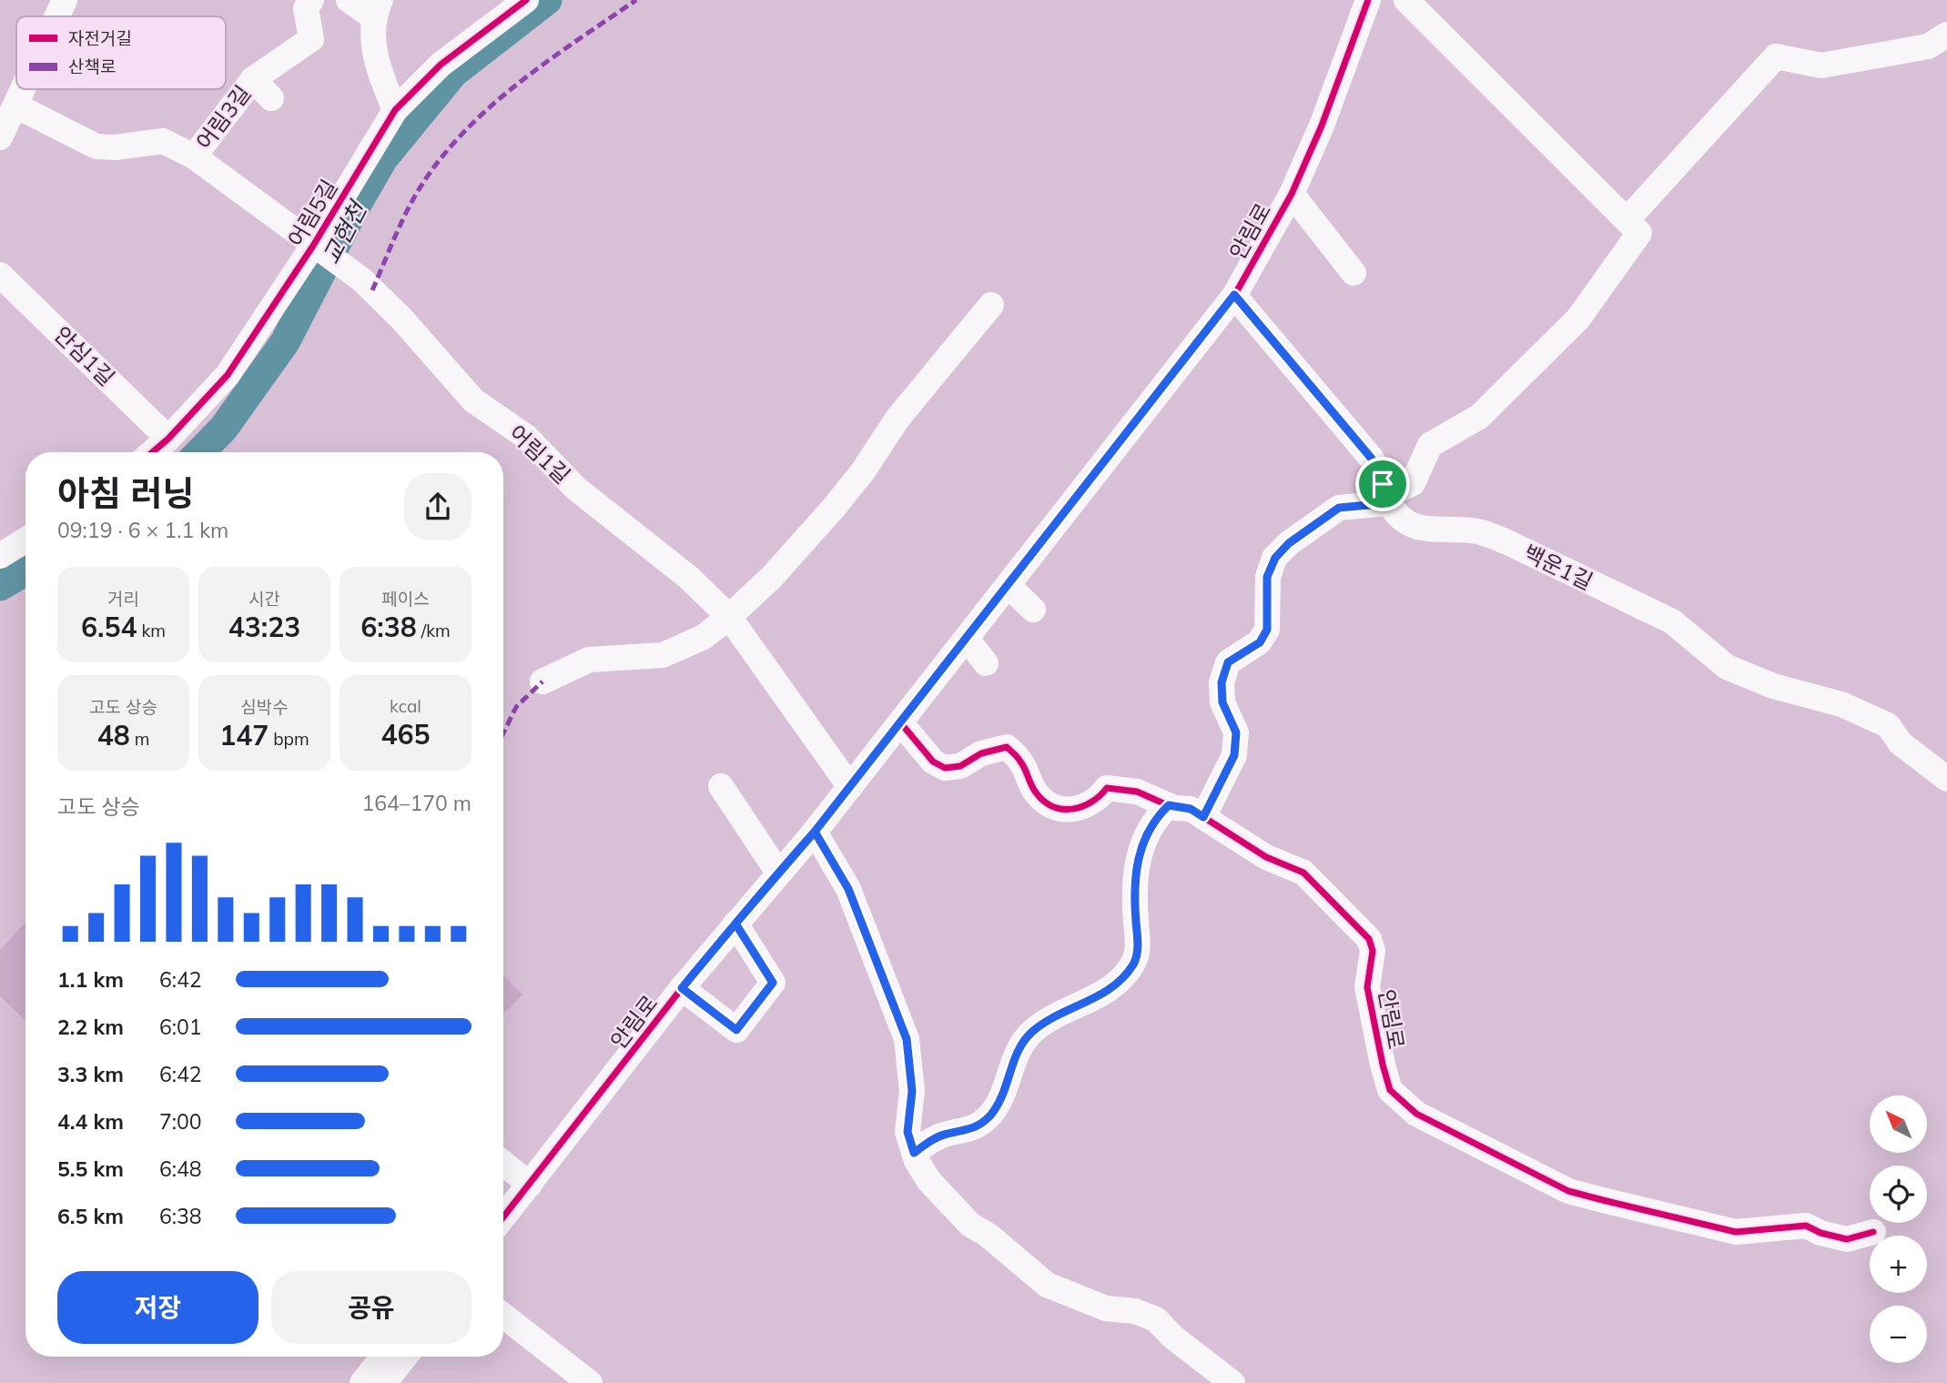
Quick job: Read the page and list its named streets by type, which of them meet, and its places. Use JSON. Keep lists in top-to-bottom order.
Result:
{
  "streets": {
    "street": [
      "어림3길",
      "어림5길",
      "안림로",
      "안심1길",
      "어림1길",
      "백운1길"
    ]
  },
  "crossings": [
    ["어림5길", "안심1길"],
    ["어림5길", "어림1길"],
    ["안림로", "어림1길"],
    ["안림로", "백운1길"]
  ],
  "water": ["교현천"],
  "legend": ["자전거길", "산책로"],
  "north": "top left",
  "page": {
    "heading": ["아침 러닝", "09:19 · 6 × 1.1 km"],
    "stats": [
      ["거리", "6.54 km"],
      ["시간", "43:23"],
      ["페이스", "6:38 /km"],
      ["고도 상승", "48 m"],
      ["심박수", "147 bpm"],
      ["kcal", "465"]
    ],
    "chart": ["고도 상승", "164–170 m"],
    "list": [
      {
        "name": "1.1 km",
        "note": "6:42"
      },
      {
        "name": "2.2 km",
        "note": "6:01"
      },
      {
        "name": "3.3 km",
        "note": "6:42"
      },
      {
        "name": "4.4 km",
        "note": "7:00"
      },
      {
        "name": "5.5 km",
        "note": "6:48"
      },
      {
        "name": "6.5 km",
        "note": "6:38"
      }
    ],
    "map_buttons": ["+", "−"],
    "buttons": ["저장", "공유"]
  }
}
